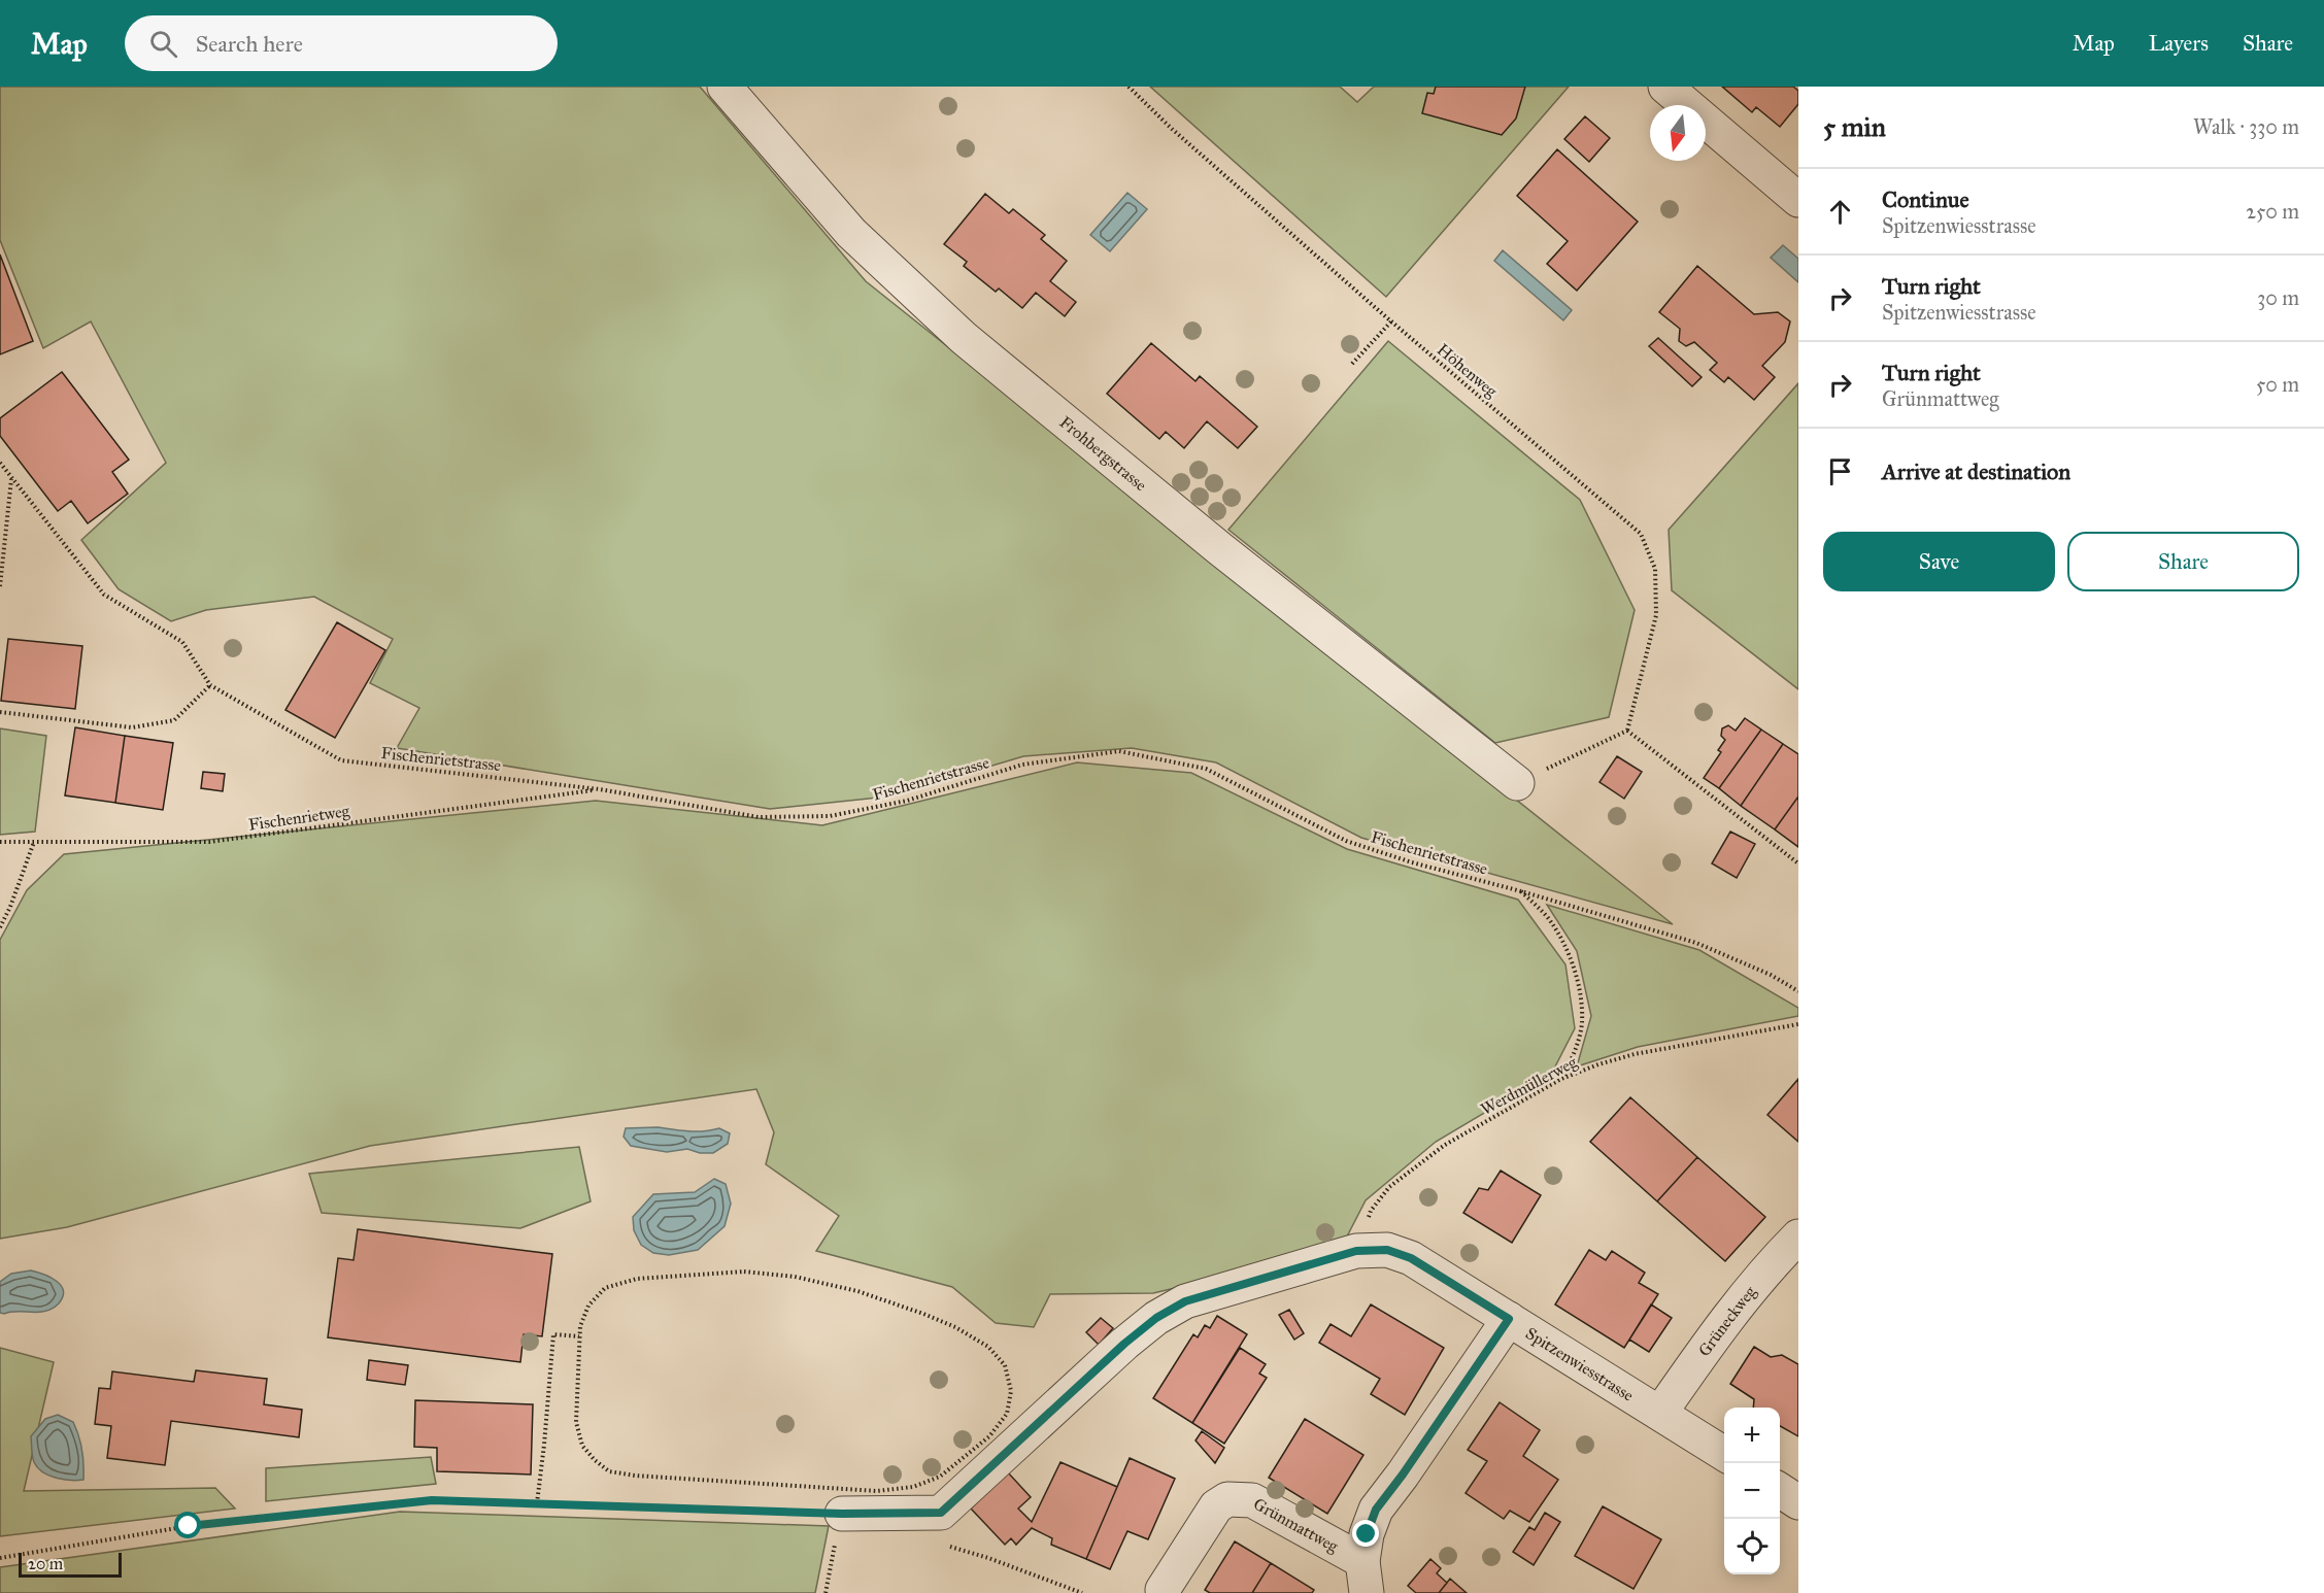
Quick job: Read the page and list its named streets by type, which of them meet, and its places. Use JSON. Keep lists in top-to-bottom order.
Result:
{
  "streets": {
    "street": [
      "Frohbergstrasse",
      "Grüneckweg",
      "Spitzenwiesstrasse",
      "Grünmattweg"
    ],
    "path": [
      "Höhenweg",
      "Fischenrietstrasse",
      "Fischenrietweg",
      "Werdmüllerweg"
    ]
  },
  "crossings": [
    ["Fischenrietstrasse", "Fischenrietweg"],
    ["Grüneckweg", "Spitzenwiesstrasse"],
    ["Spitzenwiesstrasse", "Grünmattweg"]
  ],
  "scale_bar": "20 m",
  "north": "bottom",
  "page": {
    "header": "Map",
    "search": "Search here",
    "nav": ["Map", "Layers", "Share"],
    "heading": ["5 min", "Walk · 330 m"],
    "list": [
      ["Continue", "Spitzenwiesstrasse", "250 m"],
      ["Turn right", "Spitzenwiesstrasse", "30 m"],
      ["Turn right", "Grünmattweg", "50 m"],
      "Arrive at destination"
    ],
    "buttons": ["Save", "Share"],
    "map_buttons": ["+", "−"],
    "scale": "20 m"
  }
}
